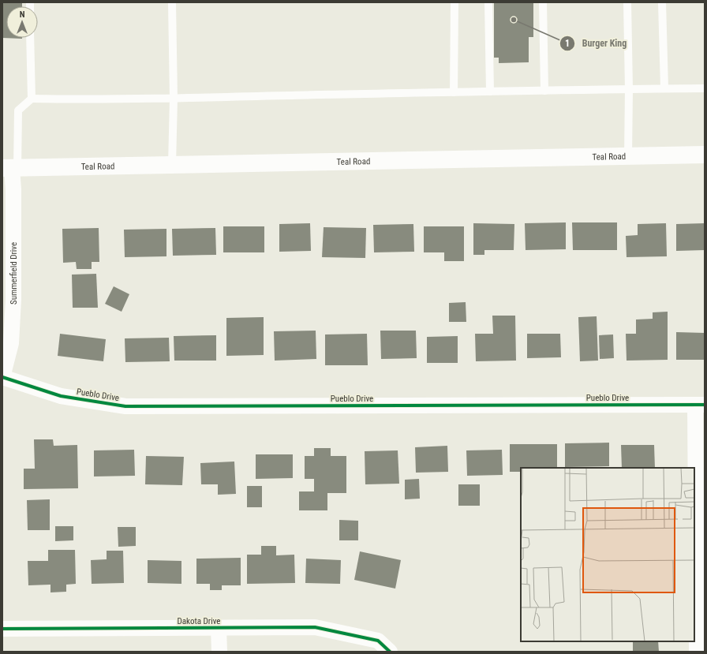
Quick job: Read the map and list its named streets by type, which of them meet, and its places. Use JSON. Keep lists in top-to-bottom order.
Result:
{
  "streets": {
    "main road": ["Teal Road"],
    "street": ["Summerfield Drive", "Pueblo Drive", "Dakota Drive"]
  },
  "crossings": [
    ["Teal Road", "Summerfield Drive"],
    ["Summerfield Drive", "Pueblo Drive"]
  ],
  "places": ["Burger King"],
  "north": "top"
}
